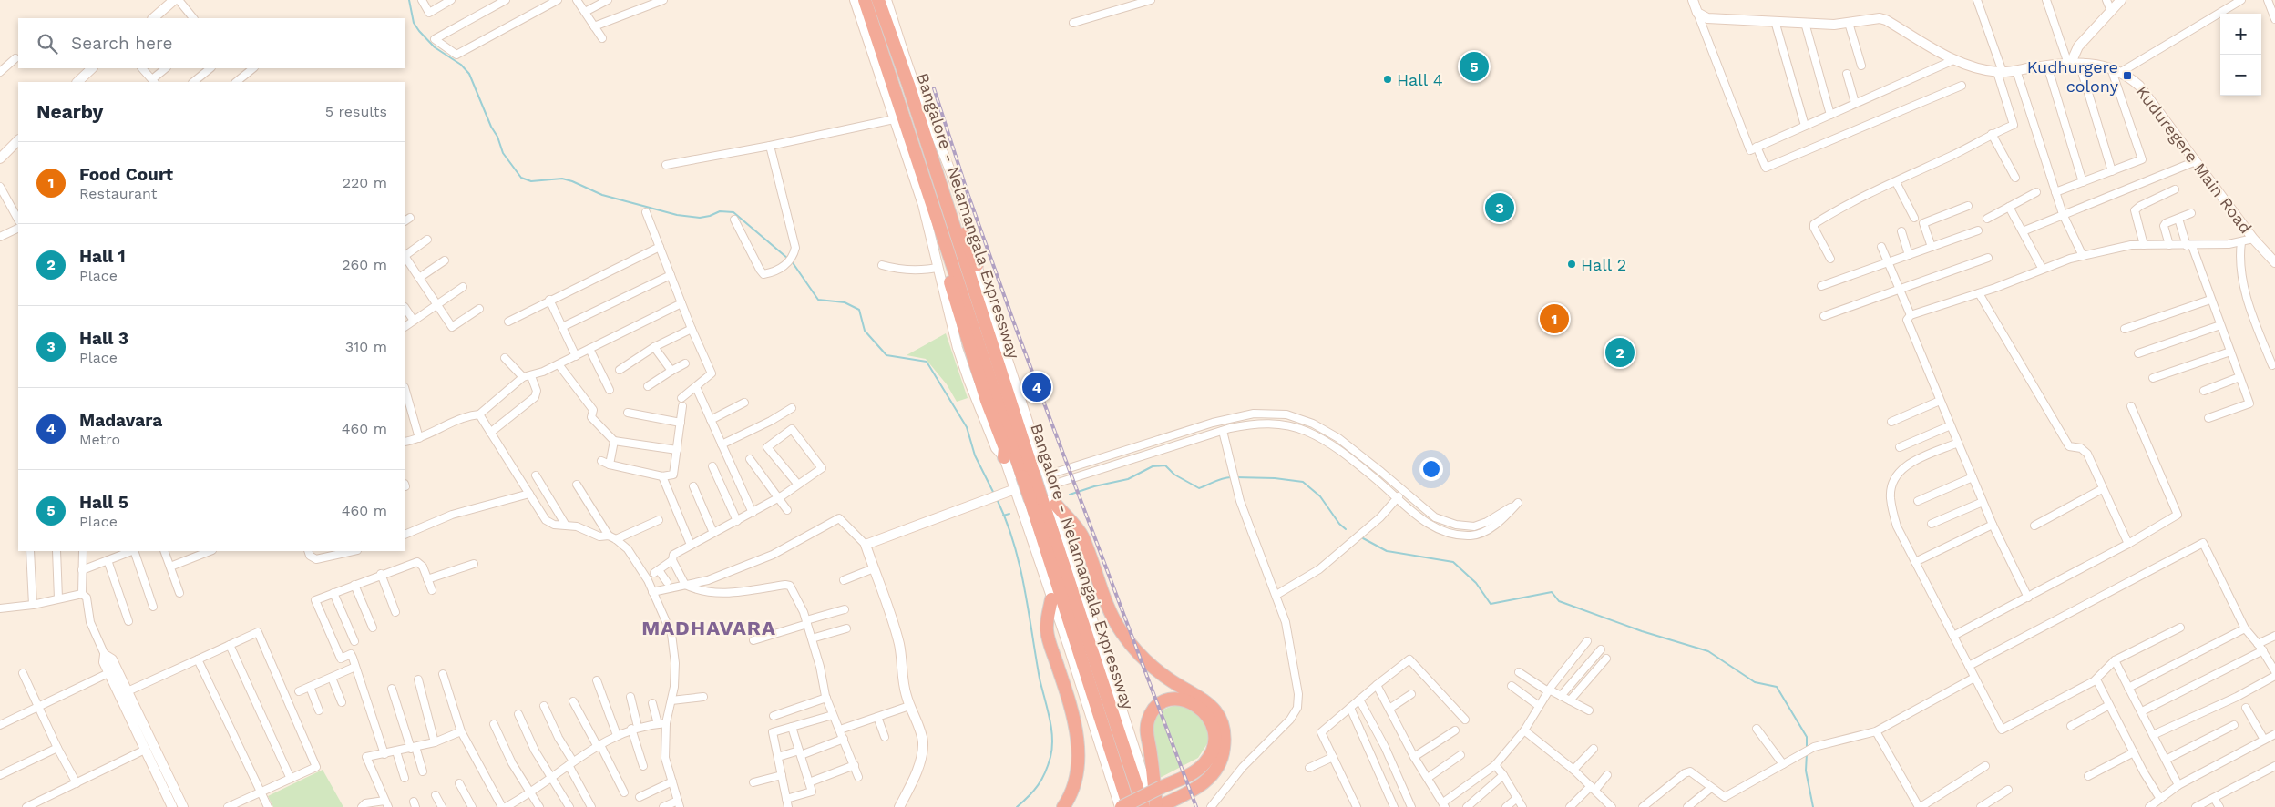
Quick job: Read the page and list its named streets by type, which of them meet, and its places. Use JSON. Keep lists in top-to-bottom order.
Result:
{
  "streets": {
    "highway": ["Bangalore - Nelamangala Expressway"],
    "street": ["Kuduregere Main Road"]
  },
  "districts": ["MADHAVARA"],
  "places": {
    "transit": ["Kudhurgere colony"],
    "other": ["Hall 4", "Hall 2"]
  },
  "page": {
    "map_buttons": ["+", "−"],
    "search": "Search here",
    "pins": [
      "5",
      "3",
      "1",
      "2",
      "4"
    ],
    "heading": ["Nearby", "5 results"],
    "list": [
      {
        "mark": "1",
        "name": "Food Court",
        "note": "Restaurant",
        "value": "220 m"
      },
      {
        "mark": "2",
        "name": "Hall 1",
        "note": "Place",
        "value": "260 m"
      },
      {
        "mark": "3",
        "name": "Hall 3",
        "note": "Place",
        "value": "310 m"
      },
      {
        "mark": "4",
        "name": "Madavara",
        "note": "Metro",
        "value": "460 m"
      },
      {
        "mark": "5",
        "name": "Hall 5",
        "note": "Place",
        "value": "460 m"
      }
    ]
  }
}
